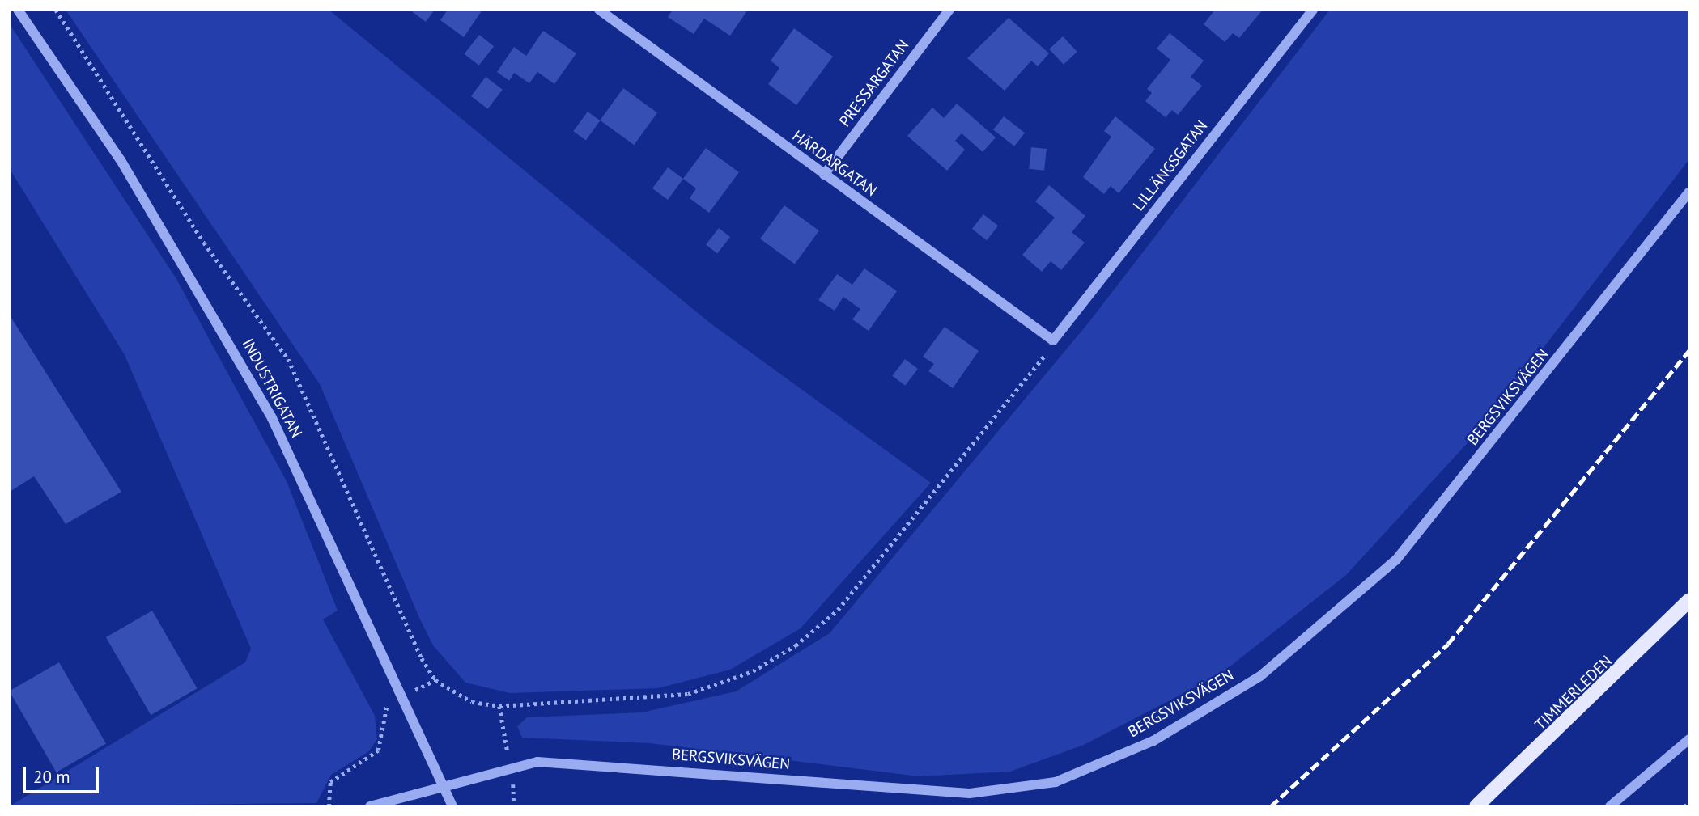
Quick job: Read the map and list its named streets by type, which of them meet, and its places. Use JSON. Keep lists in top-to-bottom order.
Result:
{
  "streets": {
    "main road": ["TIMMERLEDEN"],
    "street": [
      "PRESSARGATAN",
      "HÄRDARGATAN",
      "LILLÄNGSGATAN",
      "INDUSTRIGATAN",
      "BERGSVIKSVÄGEN"
    ]
  },
  "crossings": [
    ["PRESSARGATAN", "HÄRDARGATAN"],
    ["HÄRDARGATAN", "LILLÄNGSGATAN"],
    ["INDUSTRIGATAN", "BERGSVIKSVÄGEN"]
  ],
  "scale_bar": "20 m"
}
